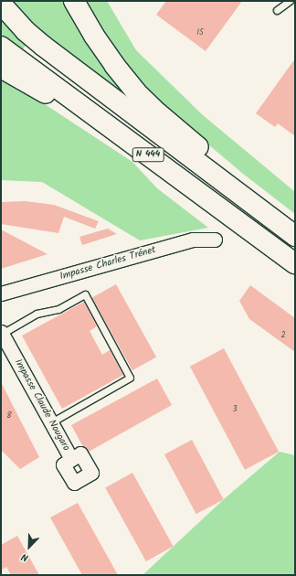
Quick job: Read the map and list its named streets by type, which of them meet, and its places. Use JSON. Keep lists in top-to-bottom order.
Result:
{
  "streets": {
    "highway": ["N 444"],
    "street": ["Impasse Charles Trénet", "Impasse Claude Nougaro"]
  },
  "house_numbers": [
    "15",
    "2",
    "3",
    "8"
  ],
  "north": "bottom left"
}
